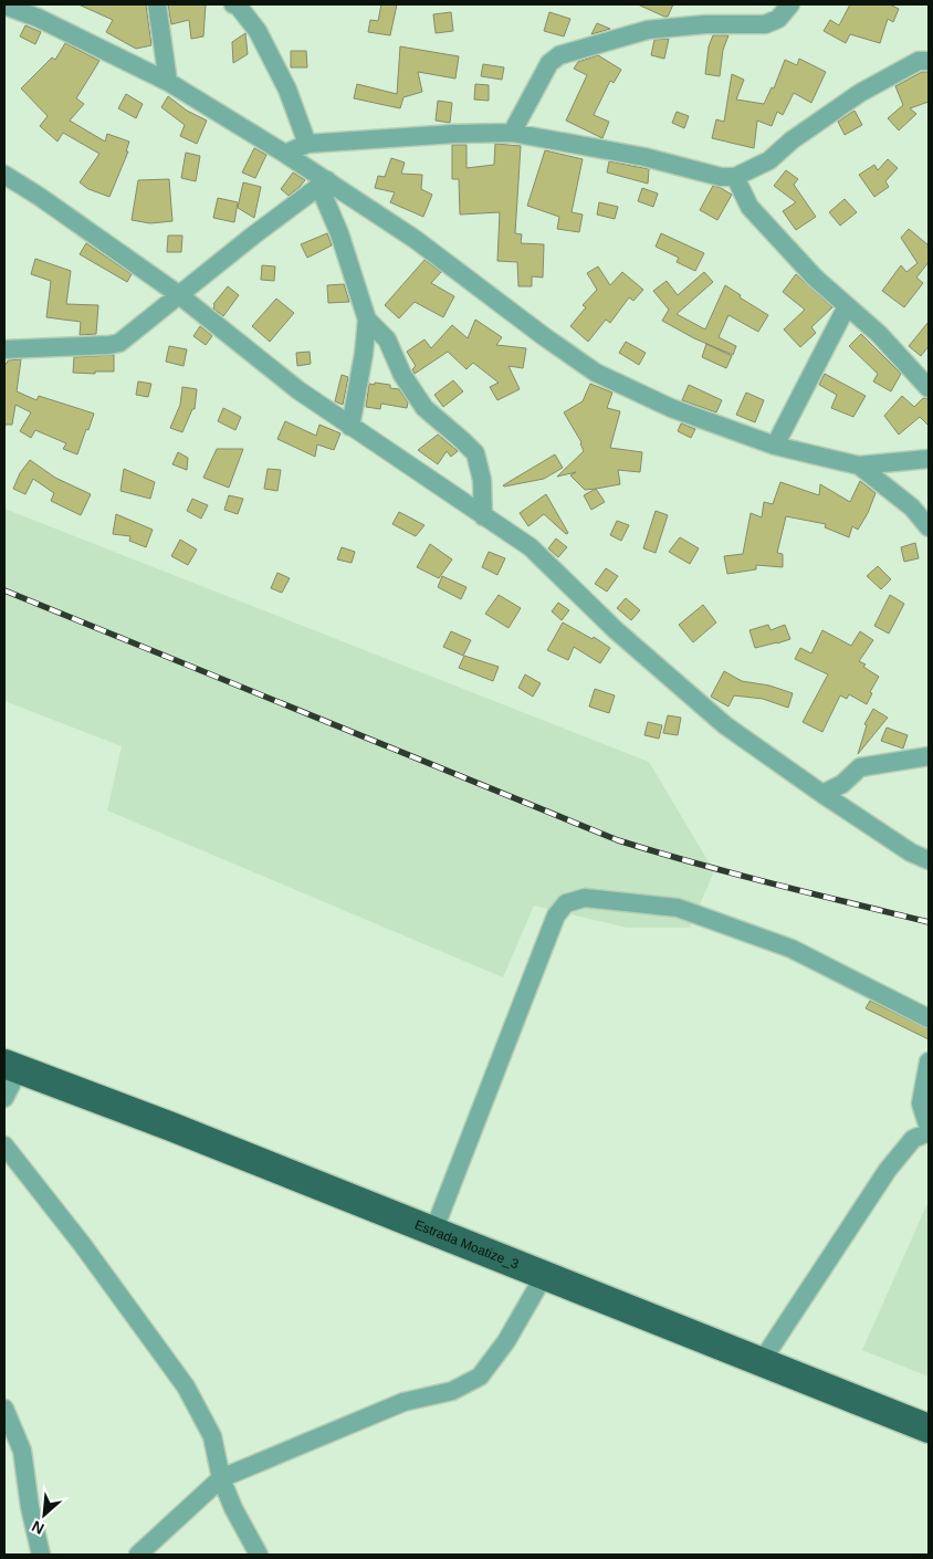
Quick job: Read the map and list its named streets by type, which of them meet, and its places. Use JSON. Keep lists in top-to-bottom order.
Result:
{
  "streets": {
    "highway": ["Estrada Moatize_3"]
  },
  "north": "bottom left"
}
